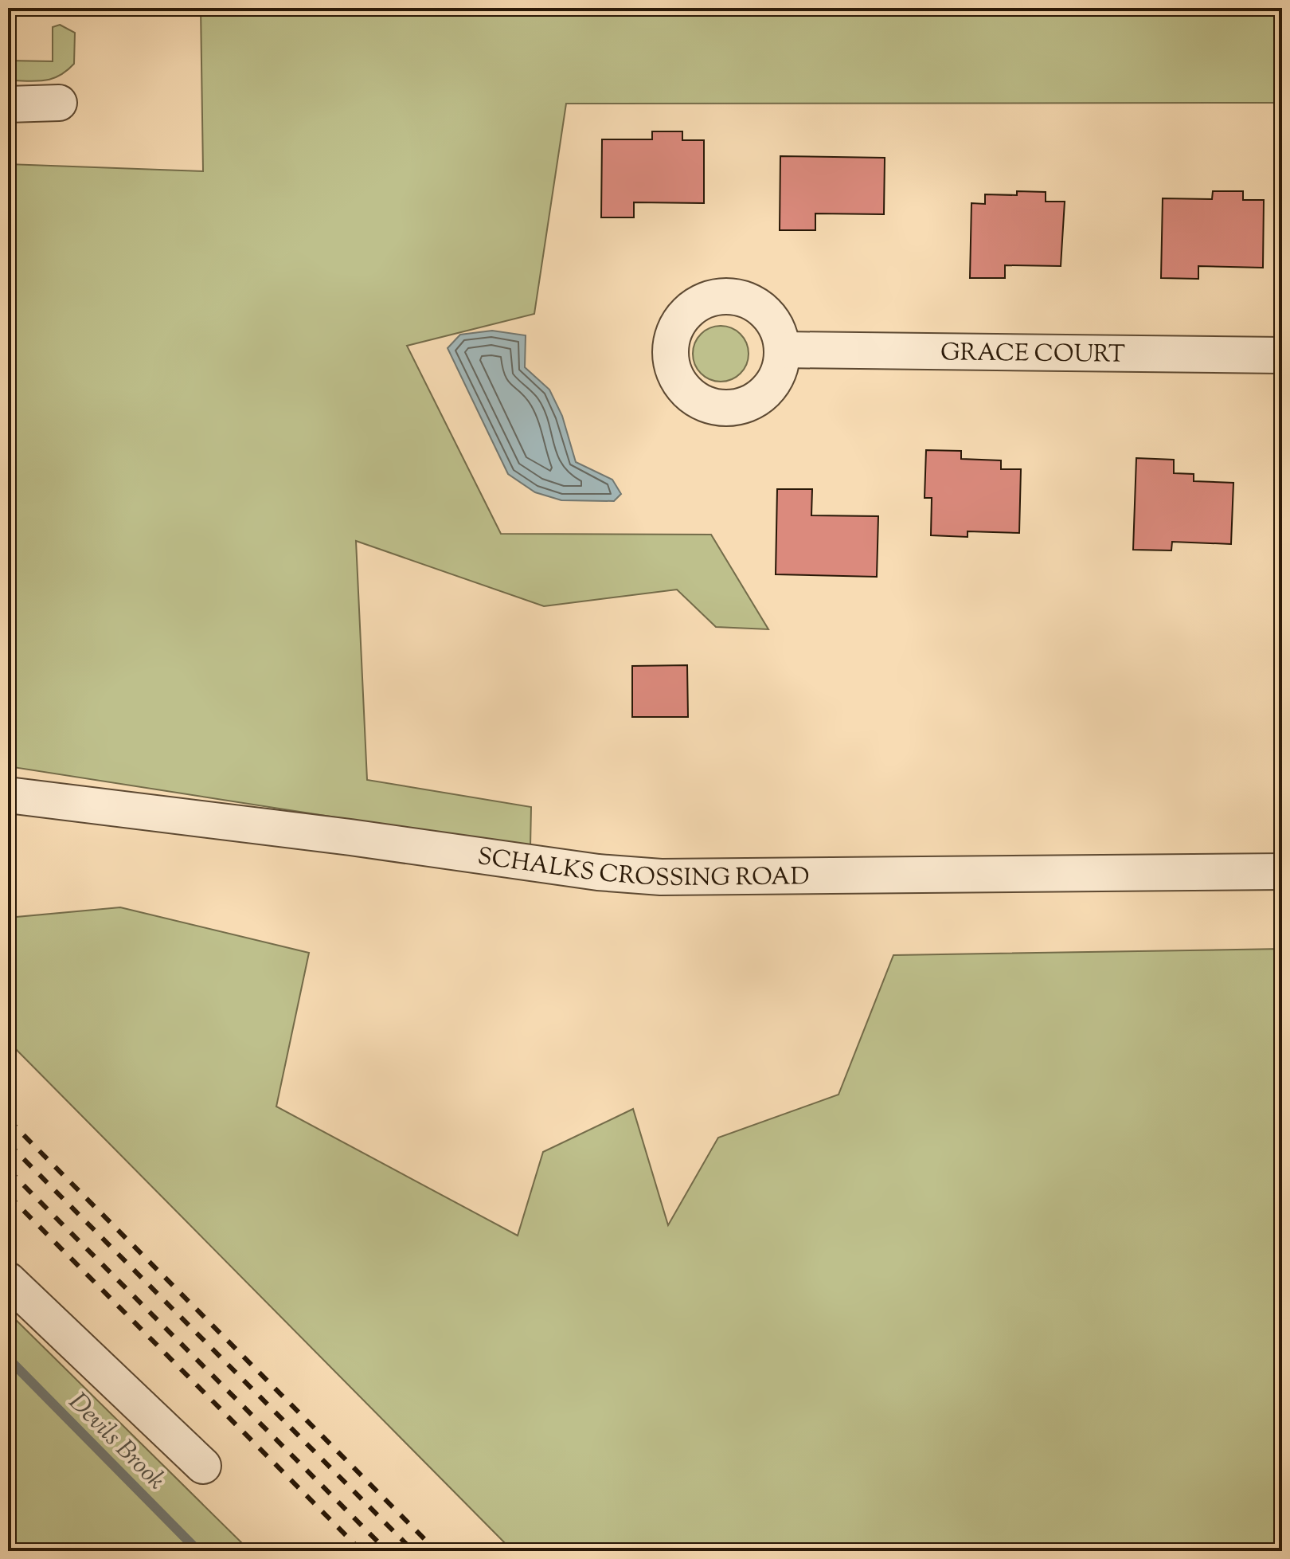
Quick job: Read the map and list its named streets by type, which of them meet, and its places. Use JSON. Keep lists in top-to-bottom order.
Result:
{
  "streets": {
    "street": ["GRACE COURT", "SCHALKS CROSSING ROAD"]
  },
  "water": ["Devils Brook"]
}
